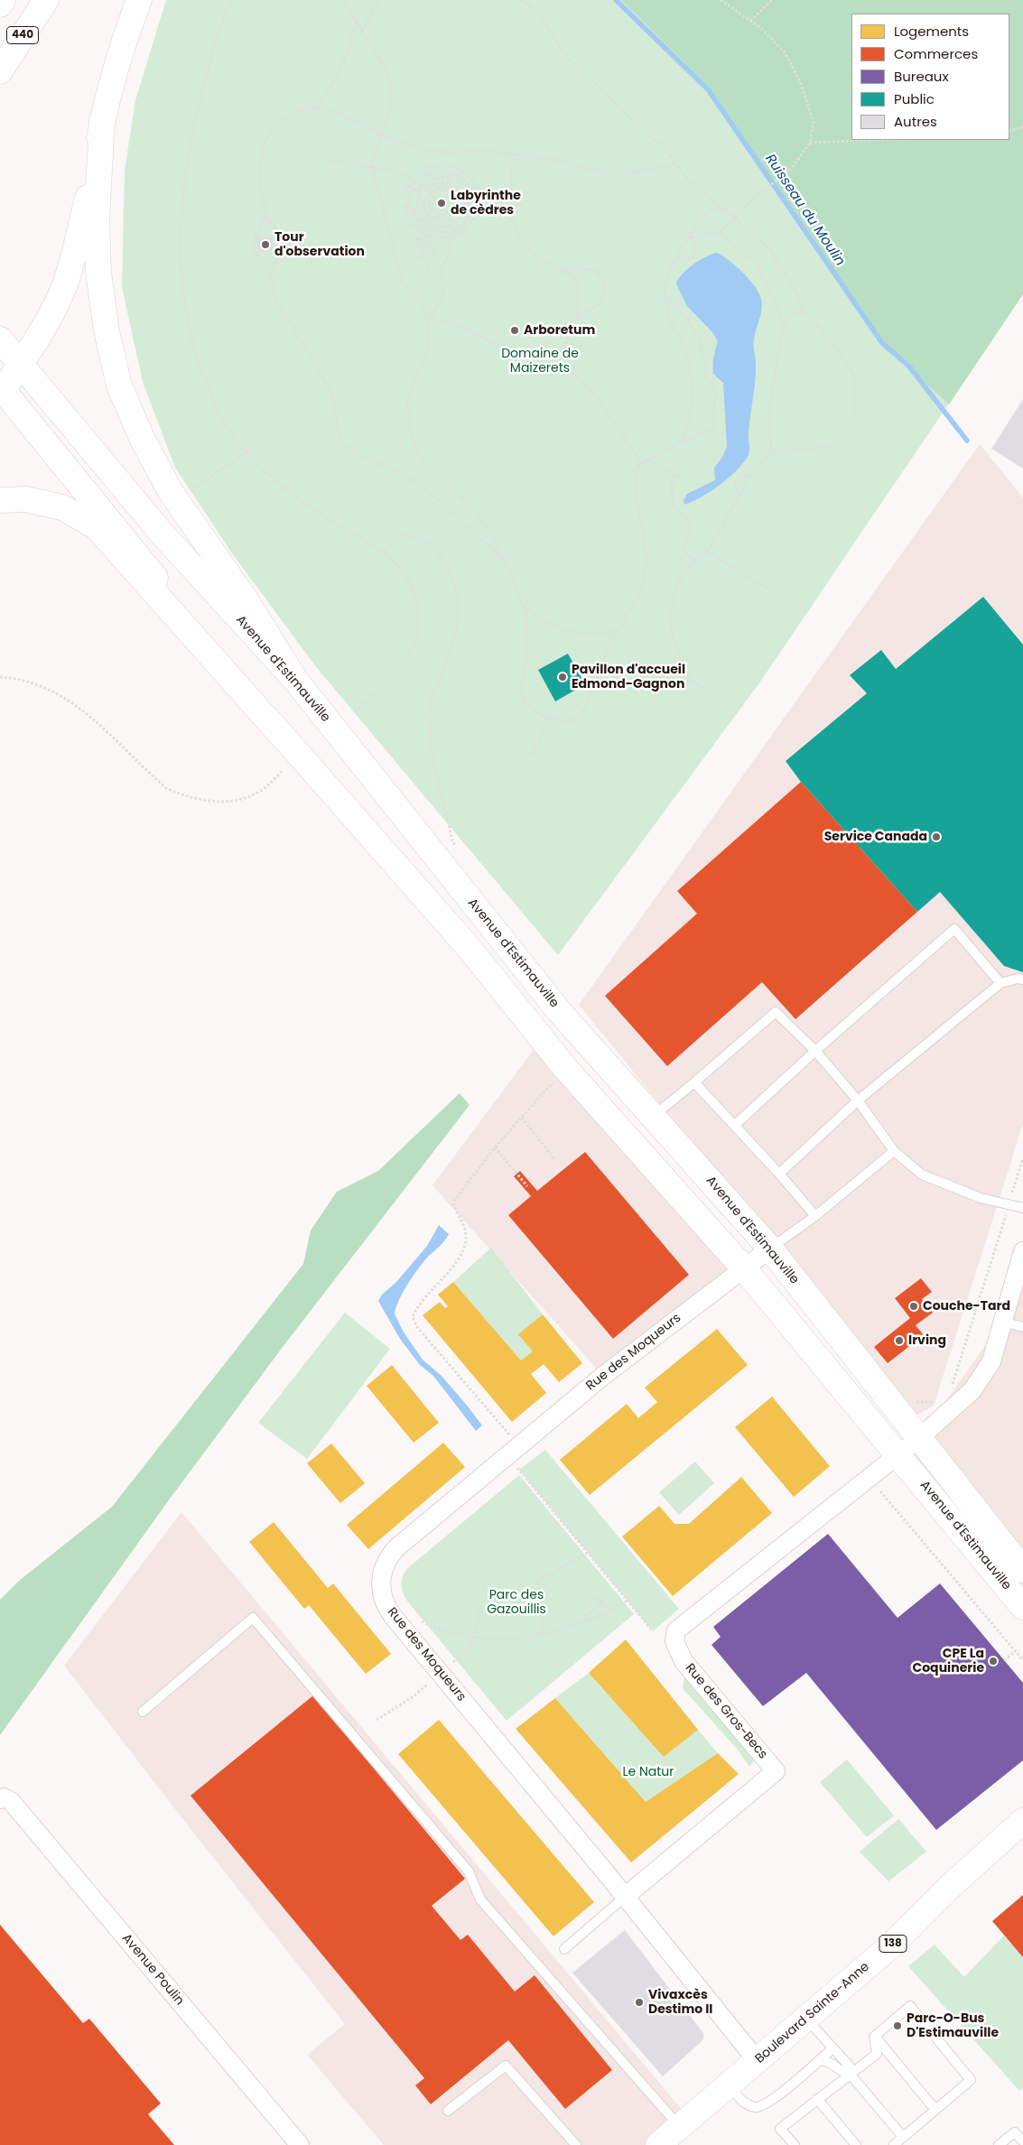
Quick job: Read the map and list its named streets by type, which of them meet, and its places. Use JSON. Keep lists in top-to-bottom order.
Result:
{
  "streets": {
    "main road": [
      "440",
      "Avenue d'Estimauville",
      "138",
      "Boulevard Sainte-Anne"
    ],
    "street": ["Rue des Moqueurs", "Rue des Gros-Becs", "Avenue Poulin"]
  },
  "crossings": [
    ["Avenue d'Estimauville", "Rue des Moqueurs"],
    ["Avenue d'Estimauville", "Rue des Gros-Becs"],
    ["Rue des Moqueurs", "Rue des Gros-Becs"],
    ["Rue des Moqueurs", "Boulevard Sainte-Anne"]
  ],
  "water": ["Ruisseau du Moulin"],
  "parks": ["Domaine de Maizerets", "Parc des Gazouillis", "Le Natur"],
  "places": [
    "Labyrinthe de cèdres",
    "Tour d'observation",
    "Arboretum",
    "Pavillon d'accueil Edmond-Gagnon",
    "Service Canada",
    "Couche-Tard",
    "Irving",
    "CPE La Coquinerie",
    "Vivaxcès Destimo II",
    "Parc-O-Bus D'Estimauville"
  ],
  "legend": [
    "Logements",
    "Commerces",
    "Bureaux",
    "Public",
    "Autres"
  ]
}
